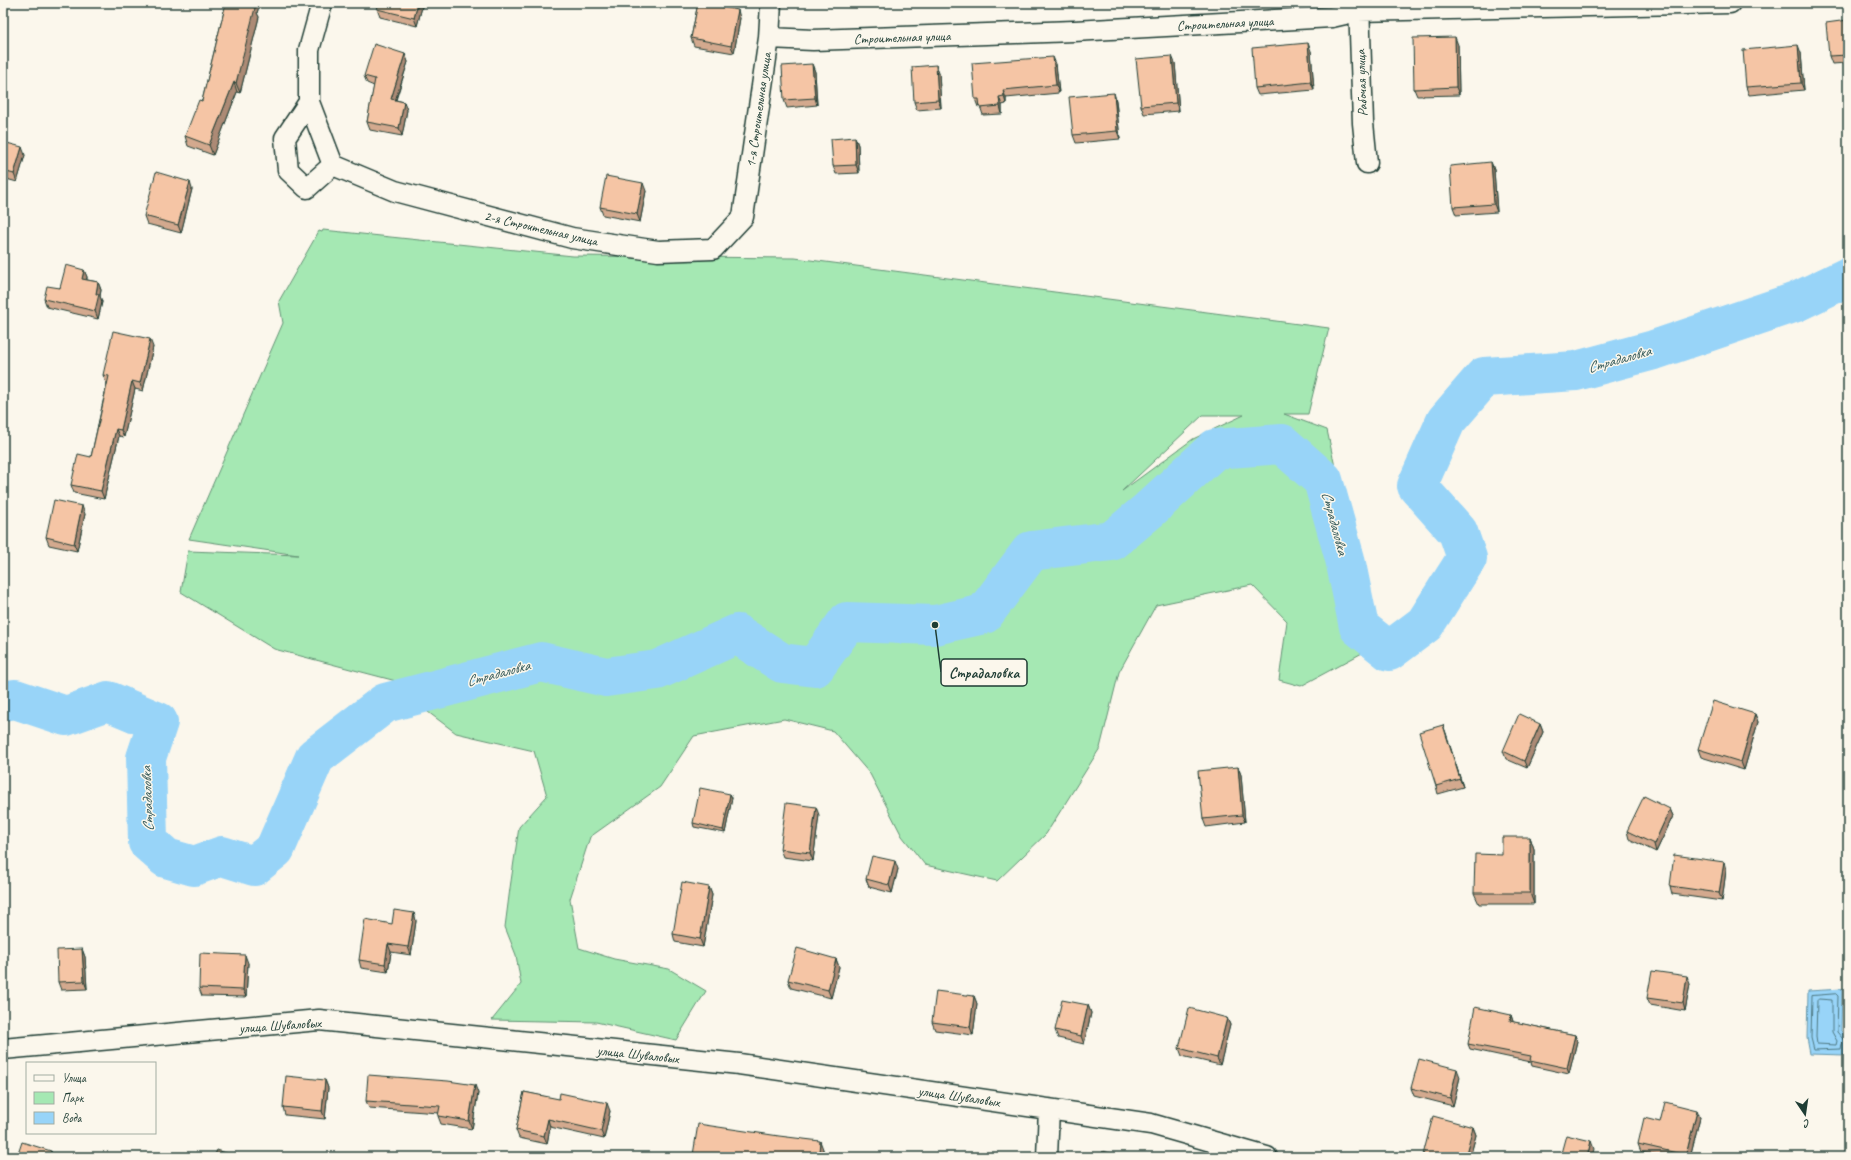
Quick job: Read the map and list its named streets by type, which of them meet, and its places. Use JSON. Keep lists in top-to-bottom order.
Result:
{
  "streets": {
    "street": [
      "Строительная улица",
      "Рабочая улица",
      "1-я Строительная улица",
      "2-я Строительная улица",
      "улица Шуваловых"
    ]
  },
  "crossings": [
    ["Строительная улица", "Рабочая улица"],
    ["Строительная улица", "1-я Строительная улица"],
    ["1-я Строительная улица", "2-я Строительная улица"]
  ],
  "water": ["Страдаловка"],
  "places": ["Страдаловка"],
  "legend": ["Улица", "Парк", "Вода"],
  "north": "bottom"
}
